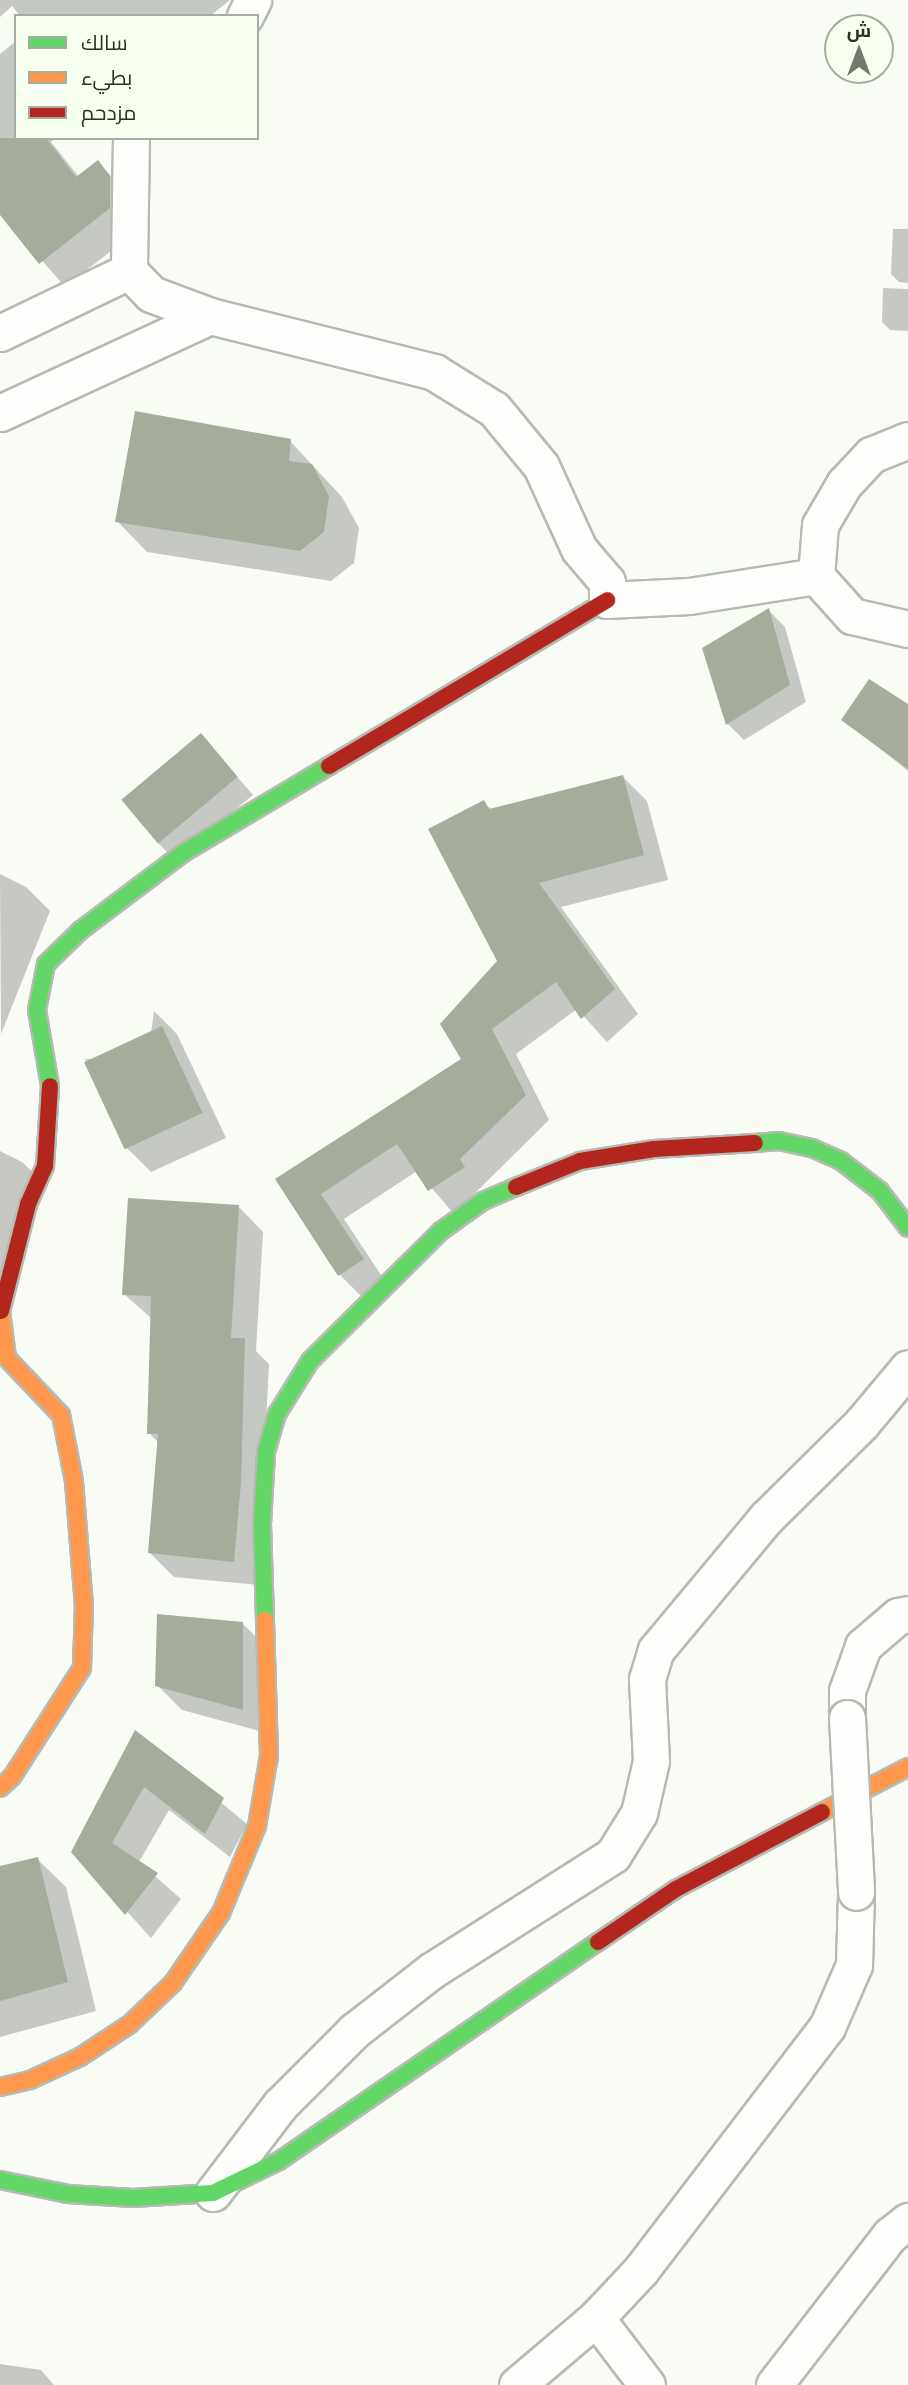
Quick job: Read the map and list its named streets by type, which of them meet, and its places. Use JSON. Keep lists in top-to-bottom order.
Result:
{
  "legend": ["سالك", "بطيء", "مزدحم"],
  "north": "top"
}
